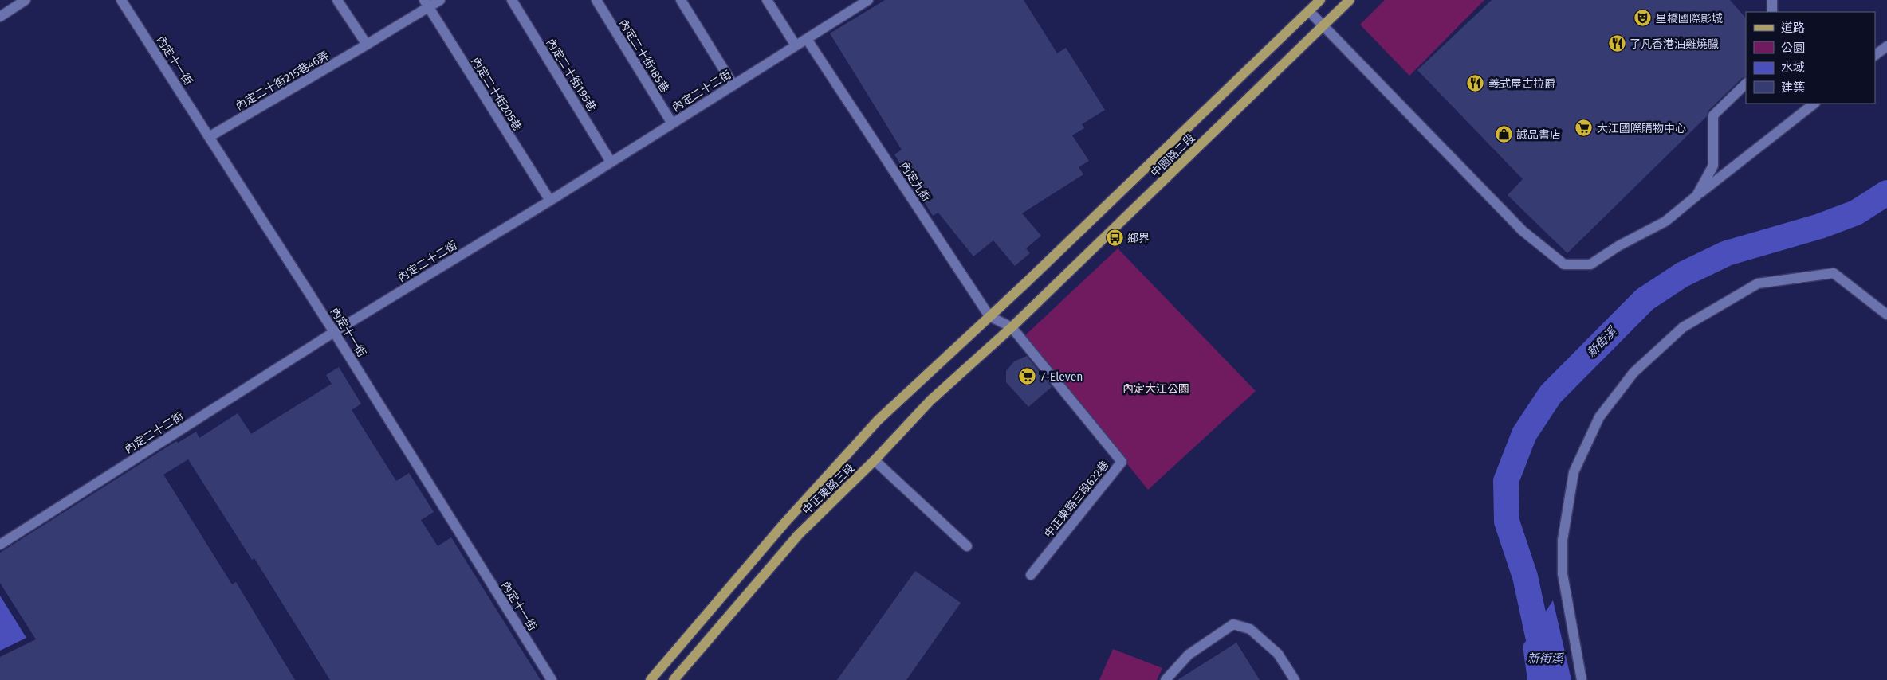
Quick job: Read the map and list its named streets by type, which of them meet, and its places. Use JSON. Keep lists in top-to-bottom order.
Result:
{
  "streets": {
    "main road": ["中園路二段", "中正東路三段"],
    "street": [
      "內定二十街185巷",
      "內定十一街",
      "內定二十街195巷",
      "內定二十街215巷46弄",
      "內定二十二街",
      "內定二十街205巷",
      "內定九街",
      "中正東路三段622巷"
    ]
  },
  "crossings": [
    ["內定二十街185巷", "內定二十二街"],
    ["內定十一街", "內定二十街215巷46弄"],
    ["內定十一街", "內定二十二街"],
    ["內定二十街195巷", "內定二十二街"],
    ["內定二十街215巷46弄", "內定二十街205巷"],
    ["內定二十二街", "內定二十街205巷"],
    ["內定二十二街", "內定九街"],
    ["中園路二段", "內定九街"],
    ["中園路二段", "中正東路三段"],
    ["中園路二段", "中正東路三段622巷"],
    ["中正東路三段", "中正東路三段622巷"]
  ],
  "water": ["新街溪"],
  "parks": ["內定大江公園"],
  "places": {
    "theatre": ["星橋國際影城"],
    "restaurant": ["了凡香港油雞燒臘", "義式屋古拉爵"],
    "supermarket": ["大江國際購物中心", "7-Eleven"],
    "shop": ["誠品書店"],
    "bus stop": ["鄉界"]
  },
  "legend": [
    "道路",
    "公園",
    "水域",
    "建築"
  ]
}
